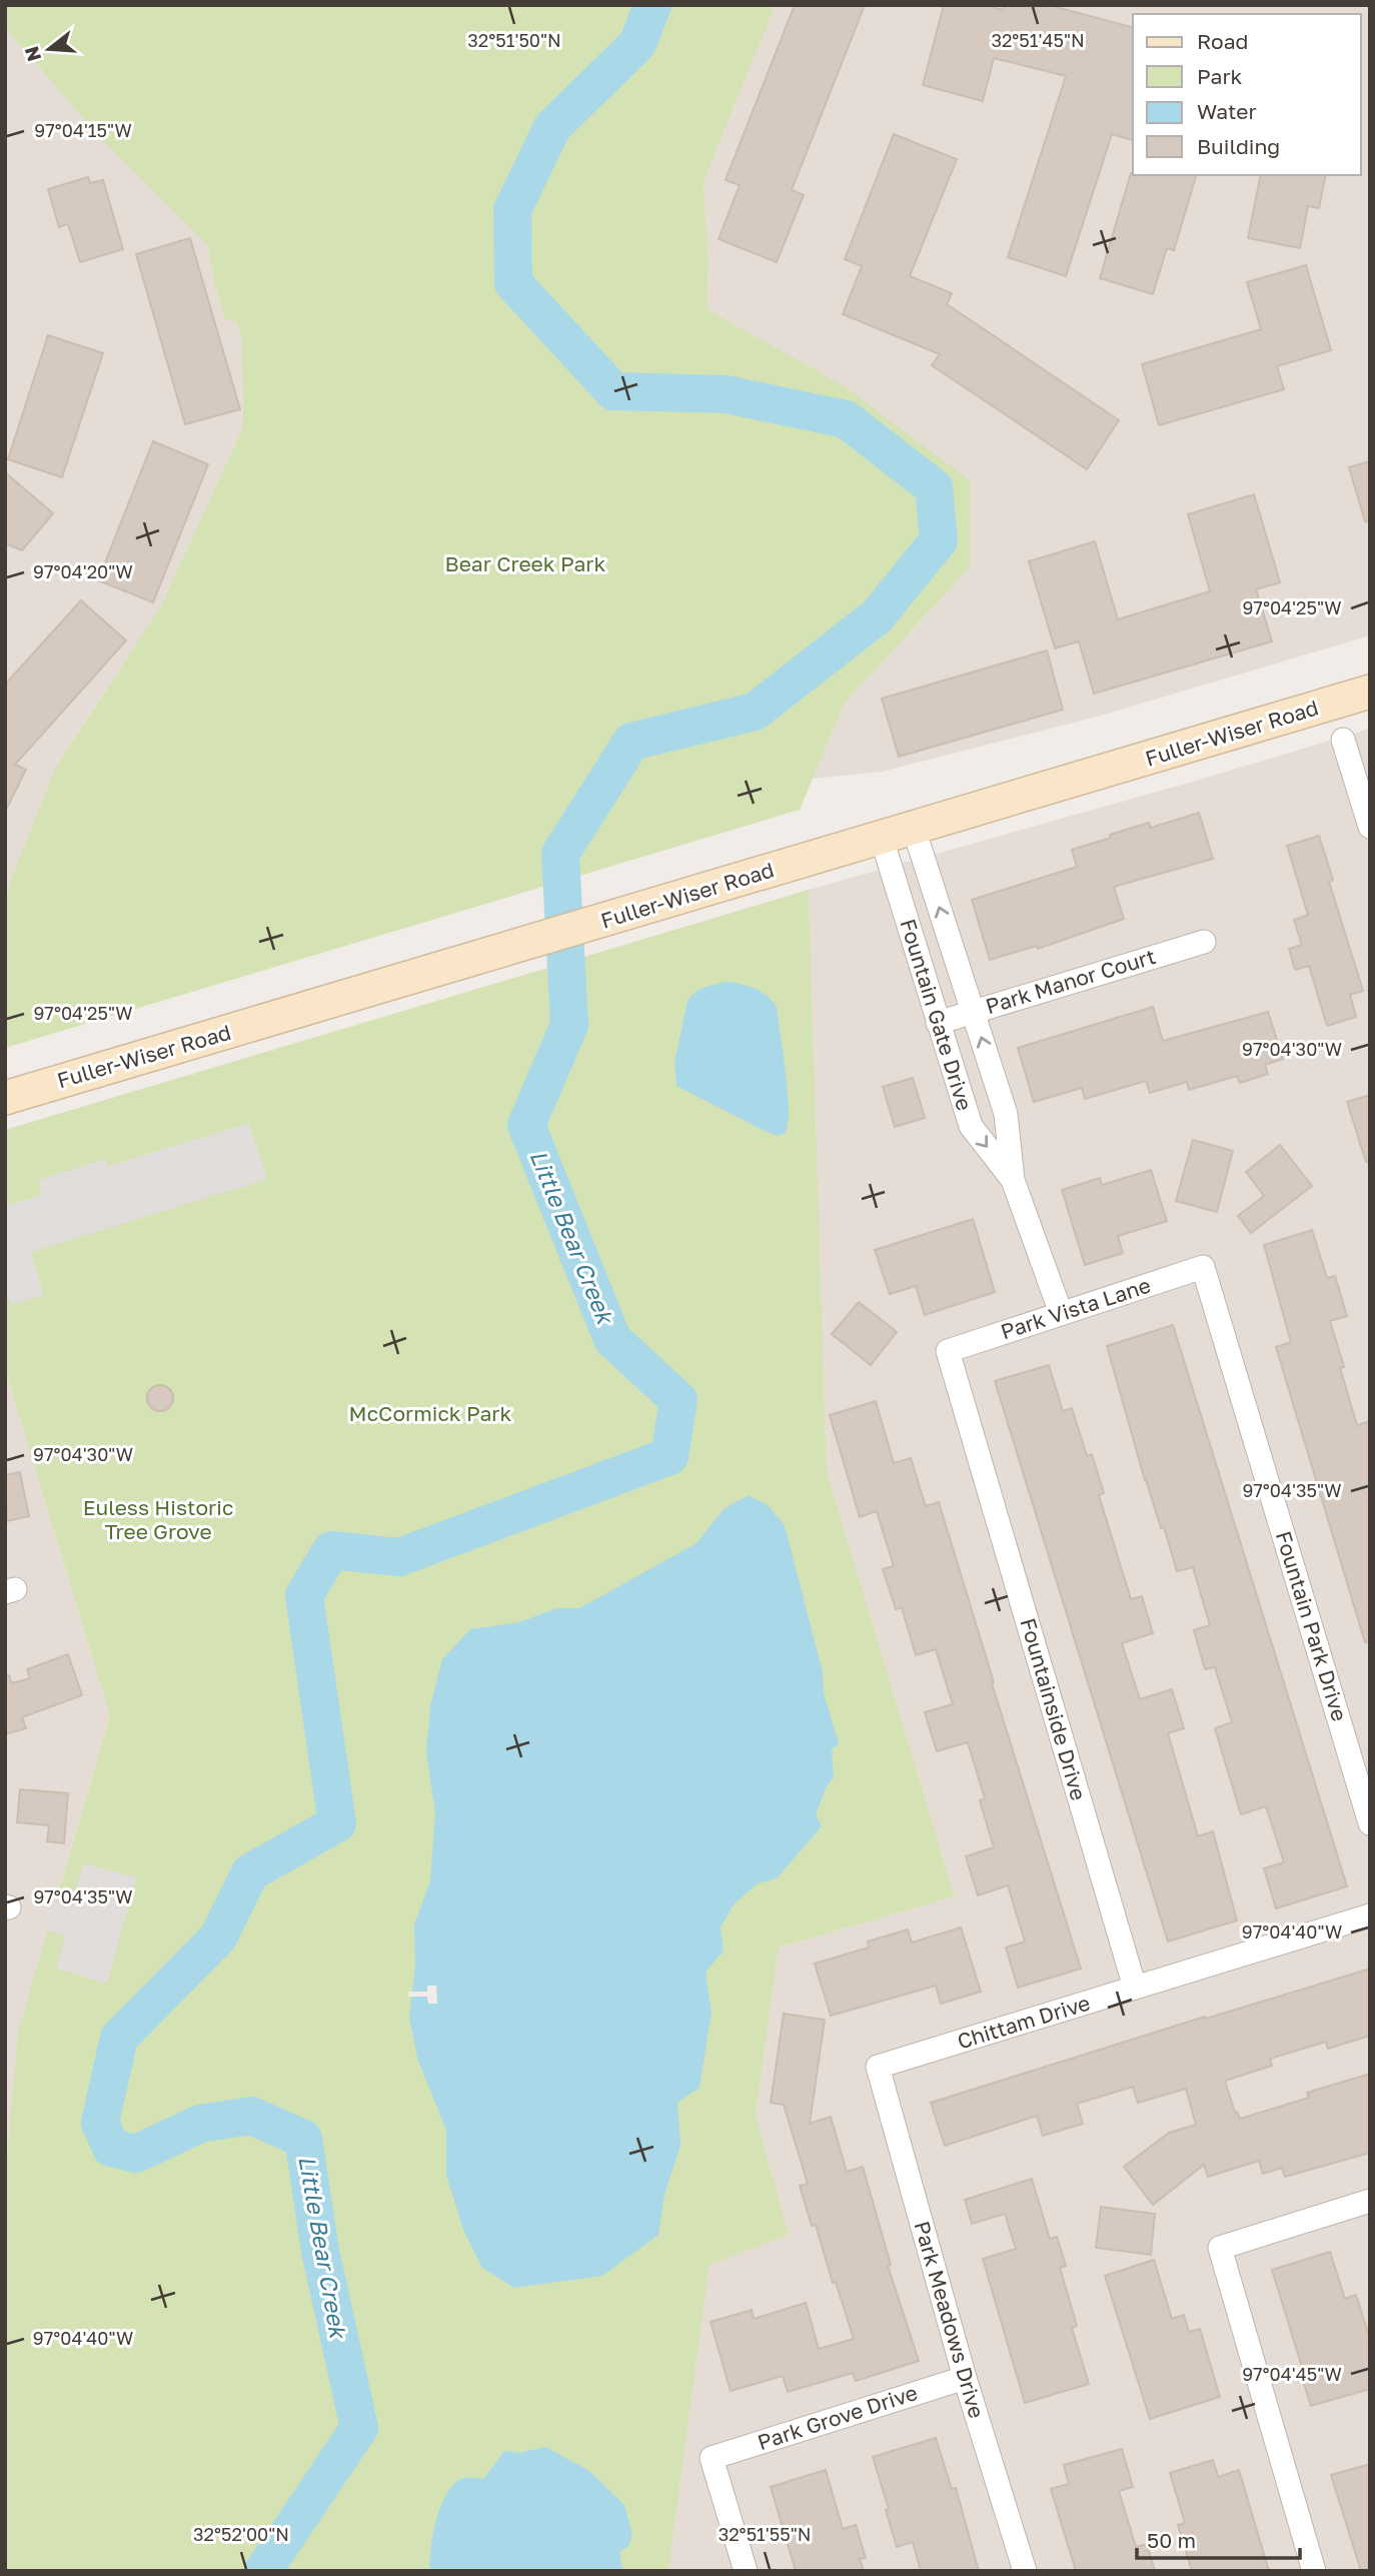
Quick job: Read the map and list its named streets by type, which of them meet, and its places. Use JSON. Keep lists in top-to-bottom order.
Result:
{
  "streets": {
    "street": [
      "Fuller-Wiser Road",
      "Park Manor Court",
      "Fountain Gate Drive",
      "Park Vista Lane",
      "Fountain Park Drive",
      "Fountainside Drive",
      "Chittam Drive",
      "Park Meadows Drive",
      "Park Grove Drive"
    ]
  },
  "crossings": [
    ["Fuller-Wiser Road", "Fountain Gate Drive"],
    ["Park Manor Court", "Fountain Gate Drive"],
    ["Fountain Gate Drive", "Park Vista Lane"],
    ["Park Vista Lane", "Fountain Park Drive"],
    ["Park Vista Lane", "Fountainside Drive"],
    ["Fountainside Drive", "Chittam Drive"],
    ["Chittam Drive", "Park Meadows Drive"],
    ["Park Meadows Drive", "Park Grove Drive"]
  ],
  "water": ["Little Bear Creek"],
  "parks": ["Bear Creek Park", "McCormick Park", "Euless Historic Tree Grove"],
  "legend": [
    "Road",
    "Park",
    "Water",
    "Building"
  ],
  "scale_bar": "50 m",
  "north": "left",
  "coordinates": [
    "32°51'50\"N",
    "32°51'45\"N",
    "97°04'15\"W",
    "97°04'20\"W",
    "97°04'25\"W",
    "97°04'30\"W",
    "97°04'35\"W",
    "97°04'40\"W",
    "97°04'45\"W",
    "32°52'00\"N",
    "32°51'55\"N"
  ]
}
